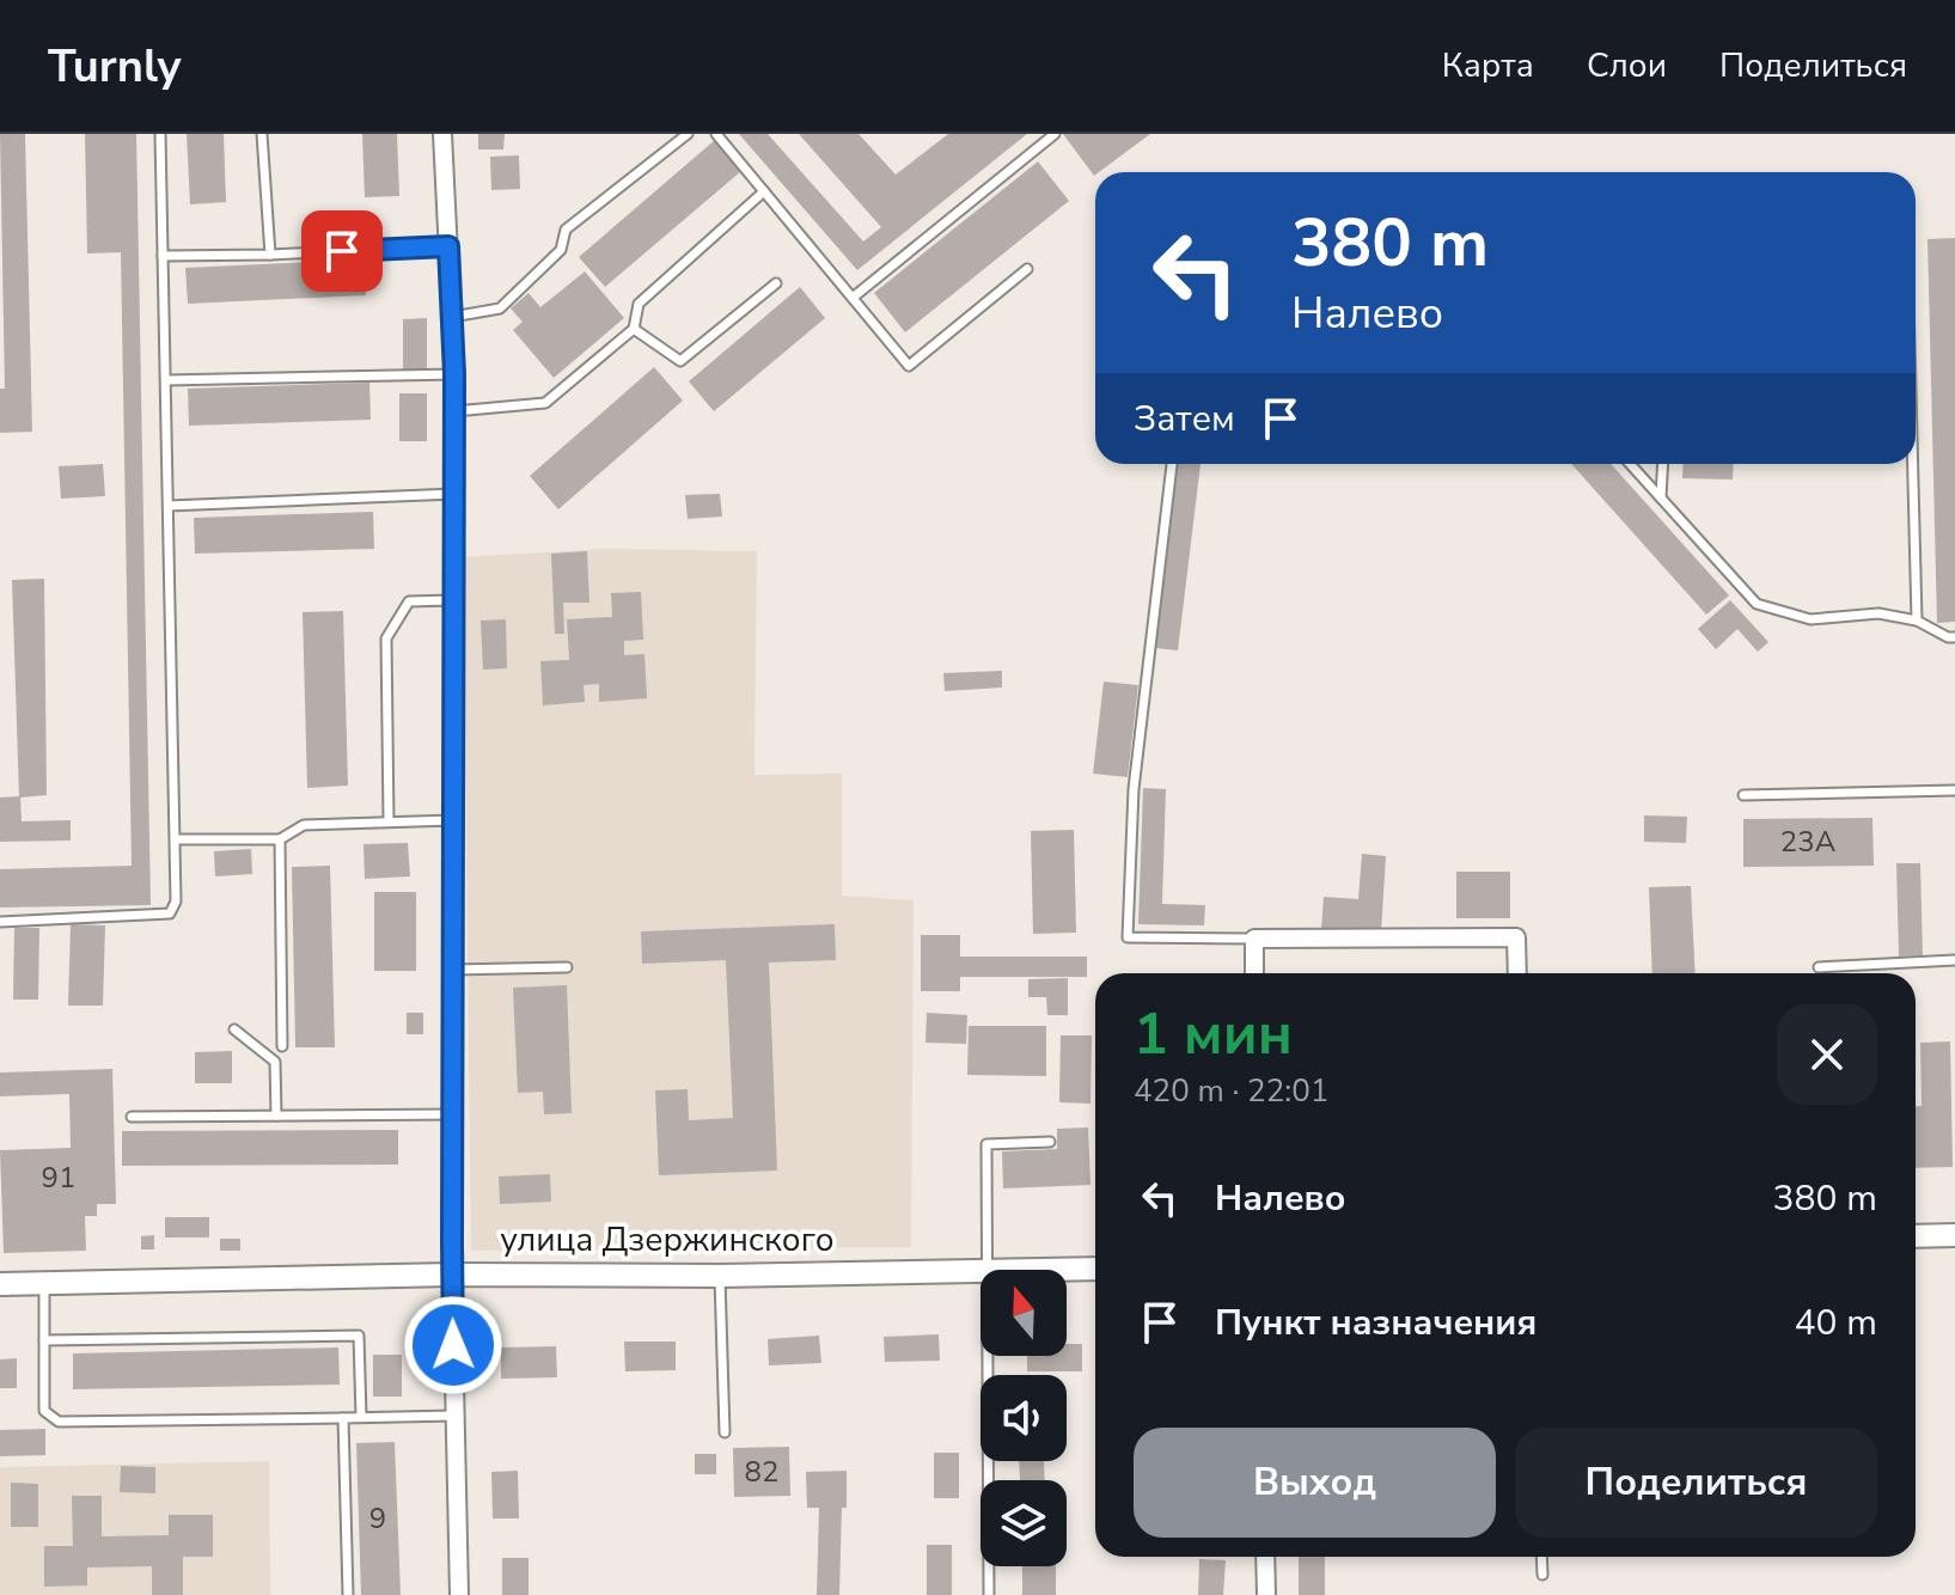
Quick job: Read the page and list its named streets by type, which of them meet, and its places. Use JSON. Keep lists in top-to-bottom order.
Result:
{
  "streets": {
    "street": ["улица Дзержинского"]
  },
  "house_numbers": [
    "23А",
    "91",
    "82",
    "9"
  ],
  "north": "top",
  "page": {
    "header": "Turnly",
    "nav": ["Карта", "Слои", "Поделиться"],
    "turn": ["380 m", "Налево"],
    "then": "Затем",
    "heading": ["1 мин", "420 m · 22:01"],
    "list": [
      {
        "name": "Налево",
        "value": "380 m"
      },
      {
        "name": "Пункт назначения",
        "value": "40 m"
      }
    ],
    "buttons": ["Выход", "Поделиться"]
  }
}
